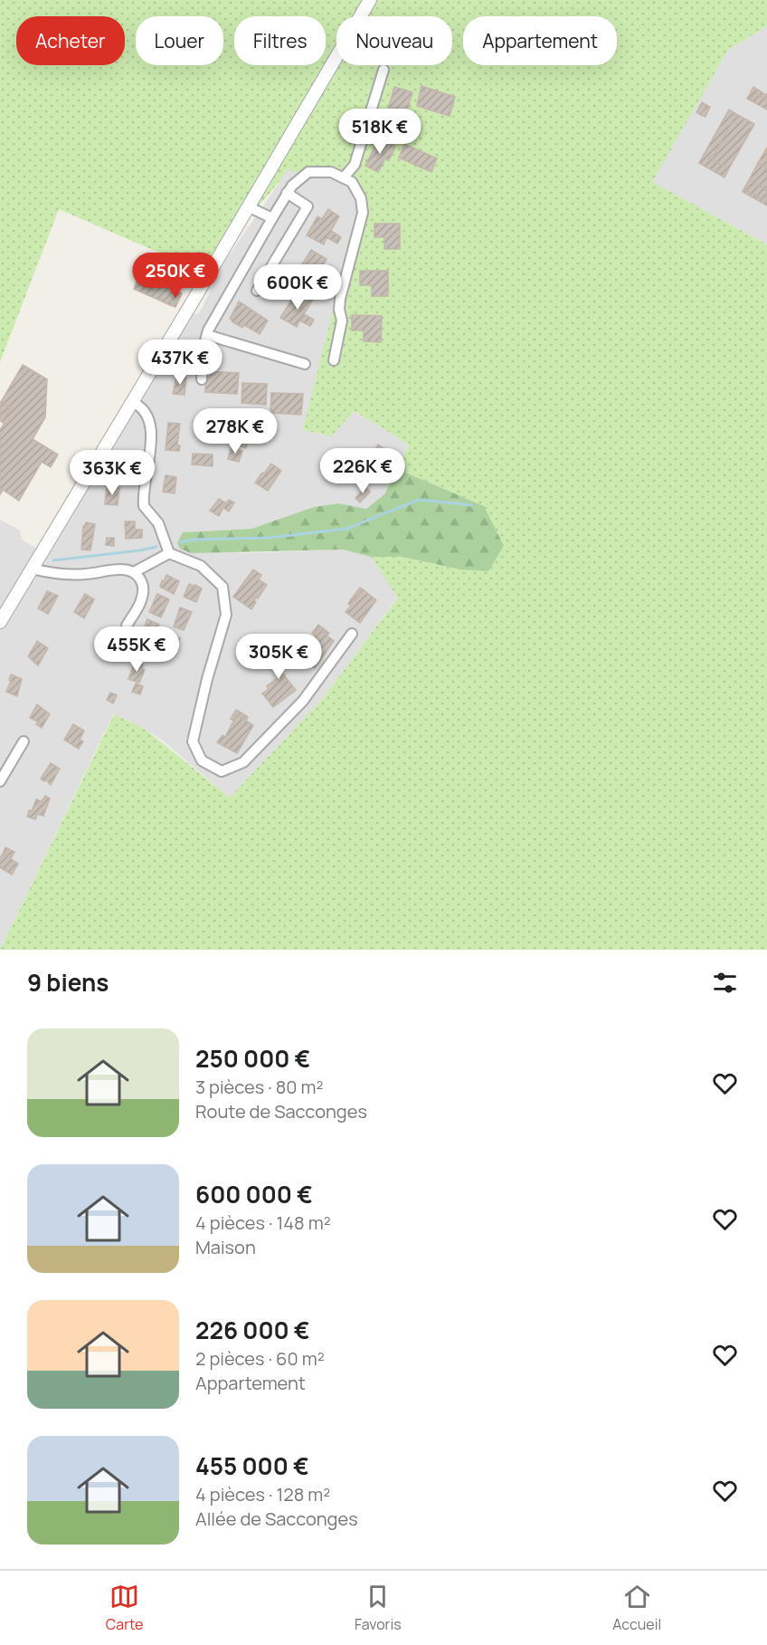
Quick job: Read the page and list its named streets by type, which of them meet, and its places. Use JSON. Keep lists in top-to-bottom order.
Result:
{
  "page": {
    "chip": [
      "Acheter",
      "Louer",
      "Filtres",
      "Nouveau",
      "Appartement"
    ],
    "price": [
      "518K €",
      "250K €",
      "600K €",
      "437K €",
      "278K €",
      "226K €",
      "363K €",
      "455K €",
      "305K €"
    ],
    "heading": "9 biens",
    "list": [
      {
        "name": "250 000 €",
        "note": "3 pièces · 80 m² · Route de Sacconges"
      },
      {
        "name": "600 000 €",
        "note": "4 pièces · 148 m² · Maison"
      },
      {
        "name": "226 000 €",
        "note": "2 pièces · 60 m² · Appartement"
      },
      {
        "name": "455 000 €",
        "note": "4 pièces · 128 m² · Allée de Sacconges"
      }
    ],
    "tabs": ["Carte", "Favoris", "Accueil"]
  }
}
